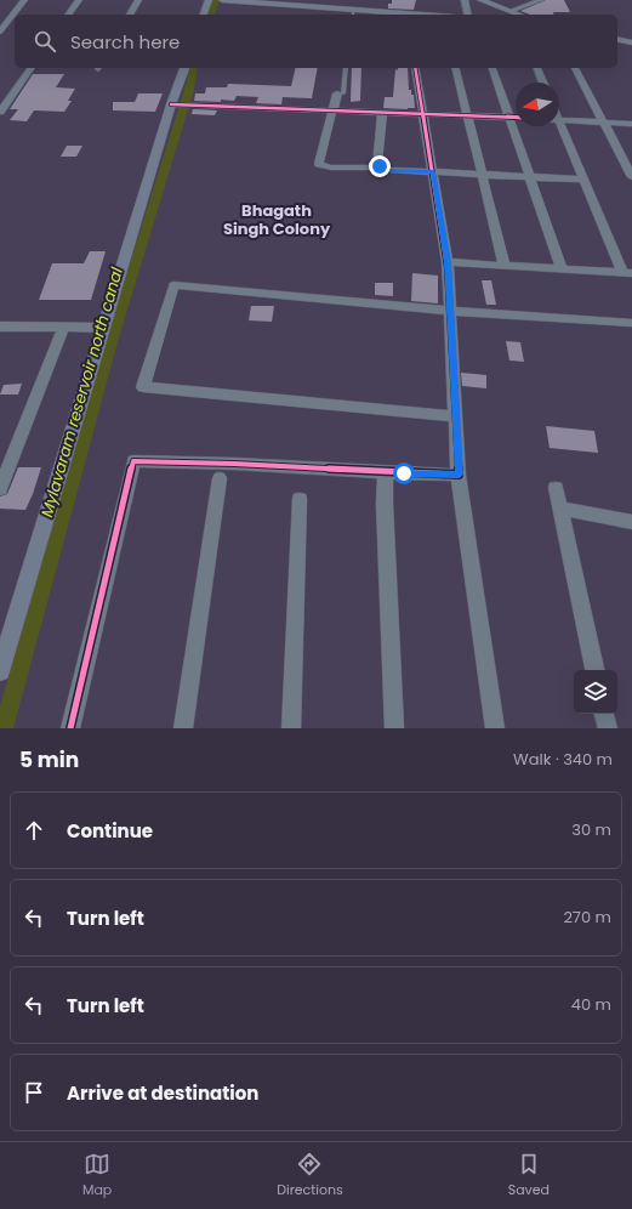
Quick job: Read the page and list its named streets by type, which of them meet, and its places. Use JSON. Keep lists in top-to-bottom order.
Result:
{
  "districts": ["Bhagath Singh Colony"],
  "water": ["Mylavaram reservoir north canal"],
  "north": "left",
  "page": {
    "search": "Search here",
    "heading": ["5 min", "Walk · 340 m"],
    "list": [
      ["Continue", "30 m"],
      ["Turn left", "270 m"],
      ["Turn left", "40 m"],
      "Arrive at destination"
    ],
    "nav": ["Map", "Directions", "Saved"]
  }
}
